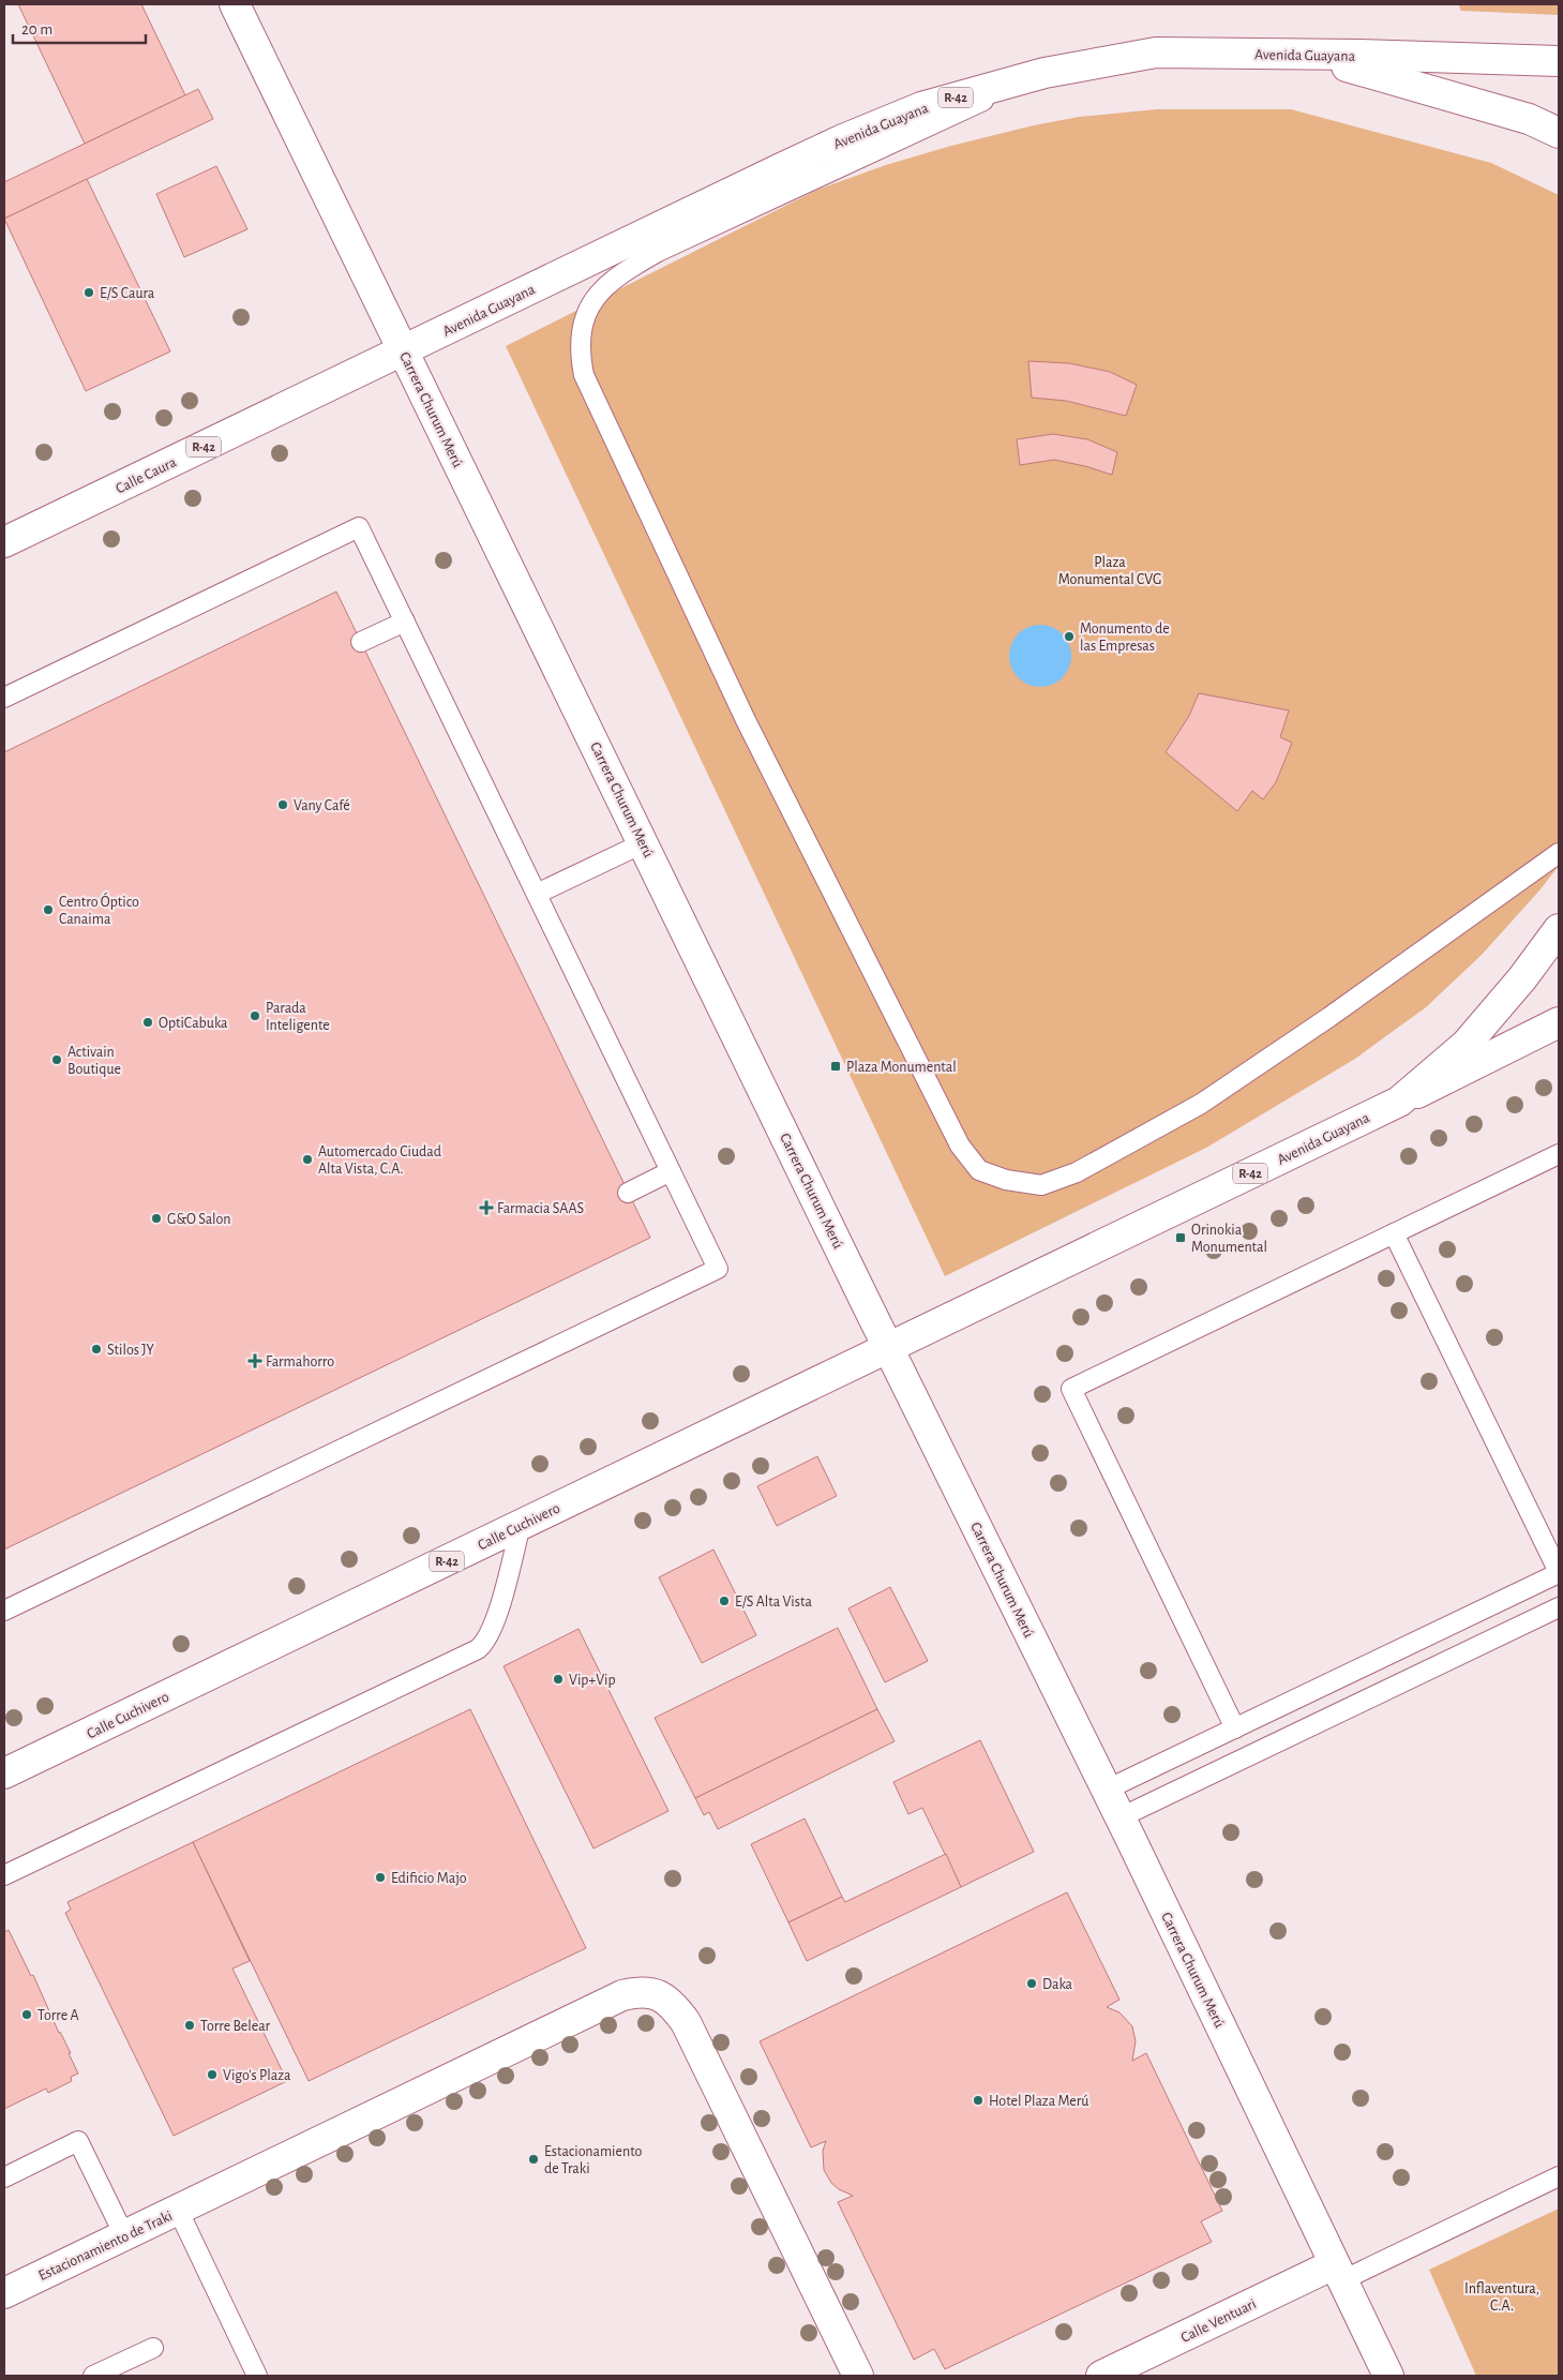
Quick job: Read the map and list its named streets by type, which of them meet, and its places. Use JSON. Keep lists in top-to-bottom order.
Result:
{
  "streets": {
    "street": [
      "Avenida Guayana",
      "R-42",
      "Carrera Churum Merú",
      "Calle Caura",
      "Calle Cuchivero",
      "Estacionamiento de Traki",
      "Calle Ventuari"
    ]
  },
  "crossings": [
    ["Avenida Guayana", "Carrera Churum Merú"],
    ["Avenida Guayana", "Calle Caura"],
    ["Avenida Guayana", "Calle Cuchivero"],
    ["Carrera Churum Merú", "Calle Caura"],
    ["Carrera Churum Merú", "Calle Cuchivero"],
    ["Carrera Churum Merú", "Calle Ventuari"]
  ],
  "parks": ["Plaza Monumental CVG", "Inflaventura, C.A."],
  "places": {
    "other": [
      "E/S Caura",
      "Monumento de las Empresas",
      "Vany Café",
      "Centro Óptico Canaima",
      "Parada Inteligente",
      "OptiCabuka",
      "Activain Boutique",
      "Automercado Ciudad Alta Vista, C.A.",
      "G&O Salon",
      "Stilos JY",
      "E/S Alta Vista",
      "Vip+Vip",
      "Edificio Majo",
      "Daka",
      "Torre A",
      "Torre Belear",
      "Vigo's Plaza",
      "Hotel Plaza Merú",
      "Estacionamiento de Traki"
    ],
    "transit": ["Plaza Monumental", "Orinokia Monumental"],
    "health": ["Farmacia SAAS", "Farmahorro"]
  },
  "scale_bar": "20 m"
}
